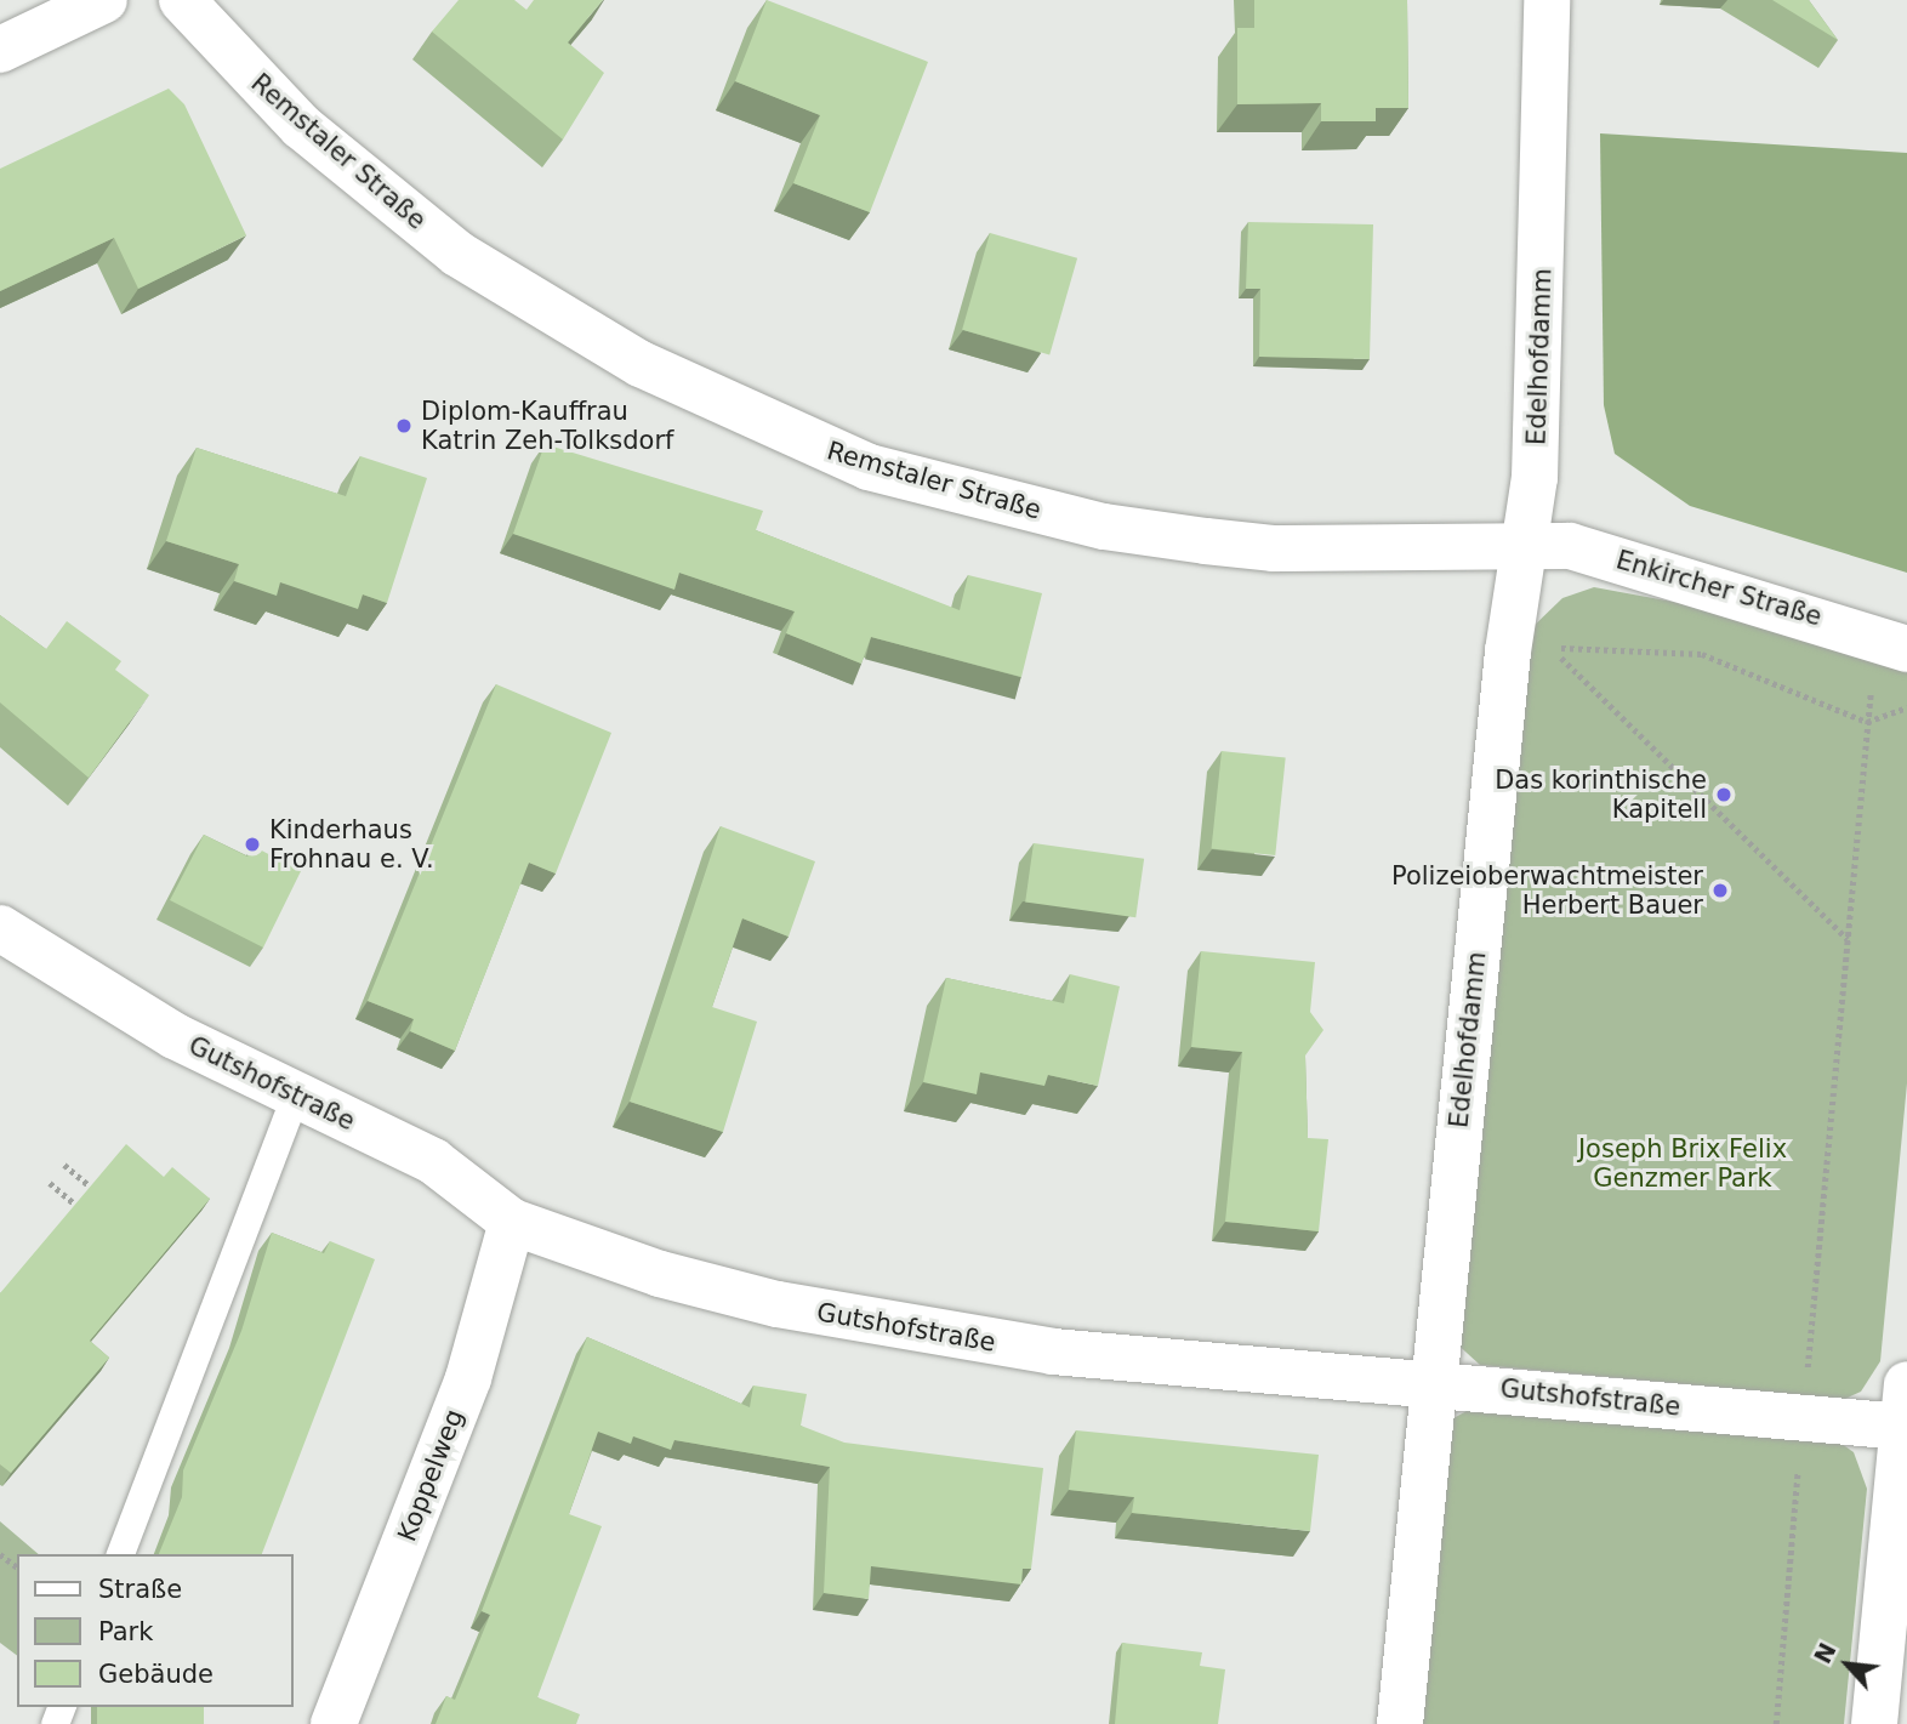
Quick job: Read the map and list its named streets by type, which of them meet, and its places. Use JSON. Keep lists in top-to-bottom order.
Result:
{
  "streets": {
    "street": [
      "Remstaler Straße",
      "Edelhofdamm",
      "Enkircher Straße",
      "Gutshofstraße",
      "Koppelweg"
    ]
  },
  "crossings": [
    ["Remstaler Straße", "Edelhofdamm"],
    ["Remstaler Straße", "Enkircher Straße"],
    ["Edelhofdamm", "Enkircher Straße"],
    ["Edelhofdamm", "Gutshofstraße"],
    ["Gutshofstraße", "Koppelweg"]
  ],
  "parks": ["Joseph Brix Felix Genzmer Park"],
  "places": [
    "Diplom-Kauffrau Katrin Zeh-Tolksdorf",
    "Das korinthische Kapitell",
    "Kinderhaus Frohnau e. V.",
    "Polizeioberwachtmeister Herbert Bauer"
  ],
  "legend": ["Straße", "Park", "Gebäude"],
  "north": "top left"
}
